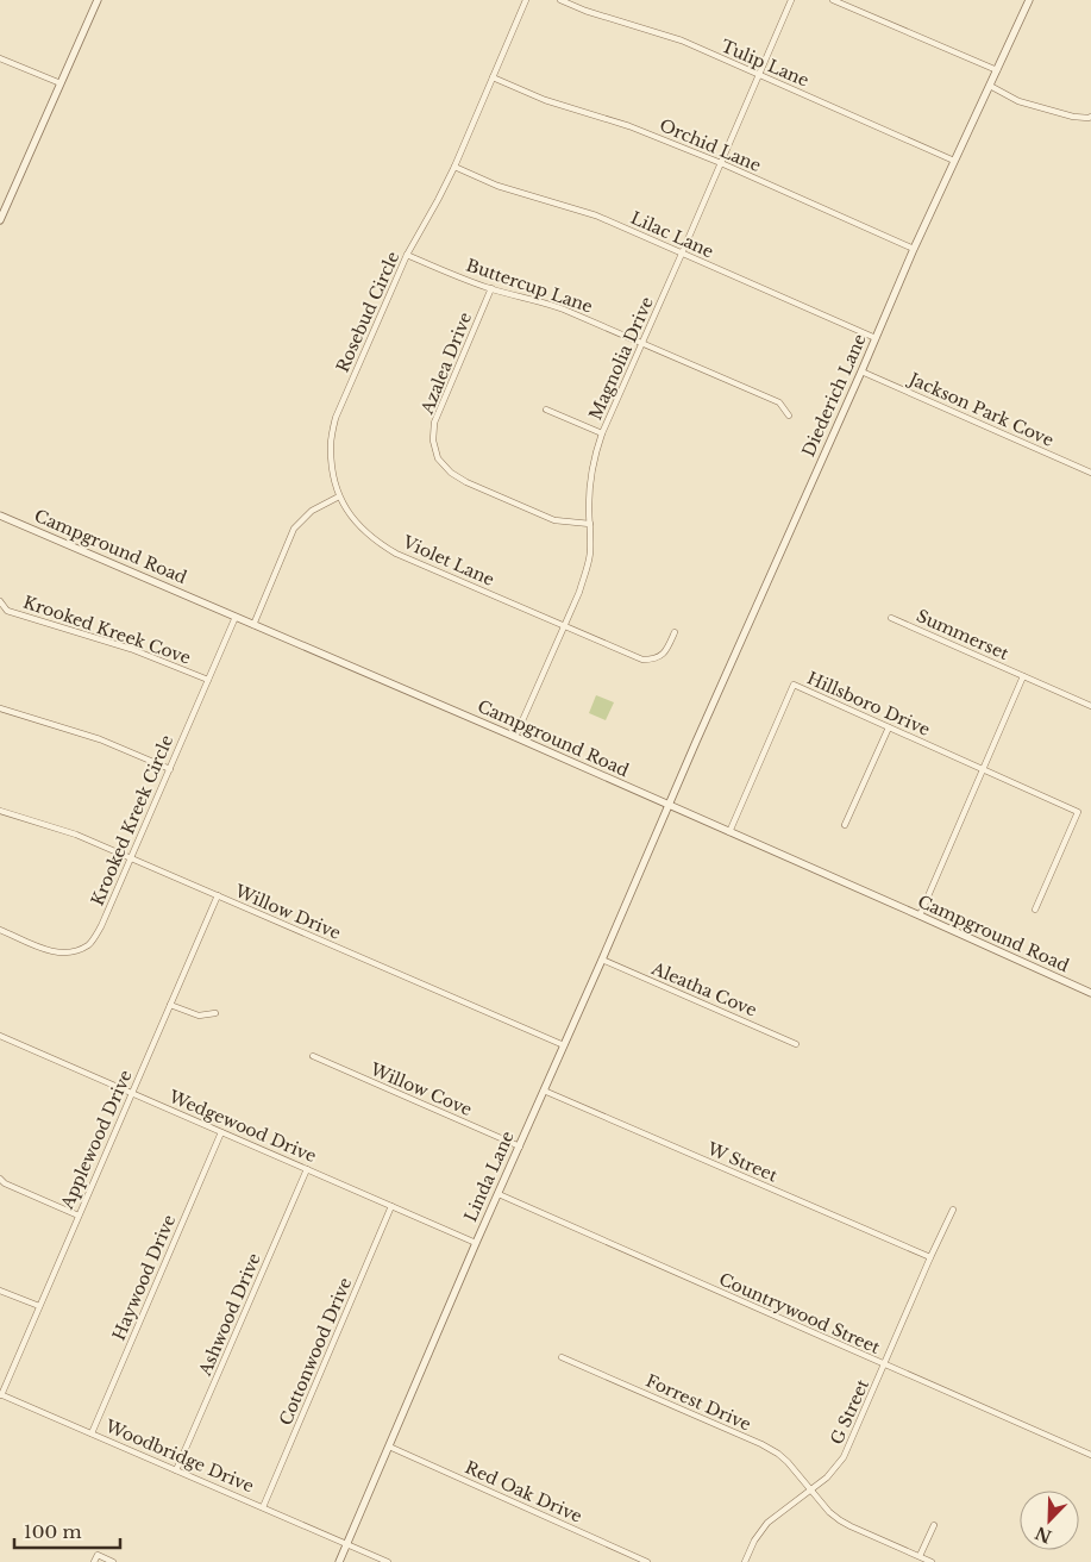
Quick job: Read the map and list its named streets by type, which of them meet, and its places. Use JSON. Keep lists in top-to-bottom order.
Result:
{
  "streets": {
    "street": [
      "Tulip Lane",
      "Orchid Lane",
      "Lilac Lane",
      "Buttercup Lane",
      "Rosebud Circle",
      "Magnolia Drive",
      "Azalea Drive",
      "Diederich Lane",
      "Jackson Park Cove",
      "Campground Road",
      "Violet Lane",
      "Krooked Kreek Cove",
      "Summerset",
      "Hillsboro Drive",
      "Krooked Kreek Circle",
      "Willow Drive",
      "Aleatha Cove",
      "Willow Cove",
      "Wedgewood Drive",
      "Applewood Drive",
      "W Street",
      "Linda Lane",
      "Haywood Drive",
      "Countrywood Street",
      "Ashwood Drive",
      "Cottonwood Drive",
      "Forrest Drive",
      "G Street",
      "Woodbridge Drive",
      "Red Oak Drive"
    ]
  },
  "crossings": [
    ["Tulip Lane", "Magnolia Drive"],
    ["Tulip Lane", "Diederich Lane"],
    ["Orchid Lane", "Rosebud Circle"],
    ["Orchid Lane", "Magnolia Drive"],
    ["Orchid Lane", "Diederich Lane"],
    ["Lilac Lane", "Rosebud Circle"],
    ["Lilac Lane", "Magnolia Drive"],
    ["Lilac Lane", "Diederich Lane"],
    ["Buttercup Lane", "Rosebud Circle"],
    ["Buttercup Lane", "Magnolia Drive"],
    ["Buttercup Lane", "Azalea Drive"],
    ["Rosebud Circle", "Violet Lane"],
    ["Magnolia Drive", "Azalea Drive"],
    ["Magnolia Drive", "Campground Road"],
    ["Magnolia Drive", "Violet Lane"],
    ["Diederich Lane", "Jackson Park Cove"],
    ["Diederich Lane", "Campground Road"],
    ["Diederich Lane", "Linda Lane"],
    ["Campground Road", "Summerset"],
    ["Campground Road", "Hillsboro Drive"],
    ["Campground Road", "Krooked Kreek Circle"],
    ["Campground Road", "Linda Lane"],
    ["Krooked Kreek Cove", "Krooked Kreek Circle"],
    ["Summerset", "Hillsboro Drive"],
    ["Krooked Kreek Circle", "Willow Drive"],
    ["Willow Drive", "Applewood Drive"],
    ["Willow Drive", "Linda Lane"],
    ["Aleatha Cove", "Linda Lane"],
    ["Willow Cove", "Linda Lane"],
    ["Wedgewood Drive", "Applewood Drive"],
    ["Wedgewood Drive", "Linda Lane"],
    ["Wedgewood Drive", "Haywood Drive"],
    ["Wedgewood Drive", "Ashwood Drive"],
    ["Wedgewood Drive", "Cottonwood Drive"],
    ["Applewood Drive", "Woodbridge Drive"],
    ["W Street", "Linda Lane"],
    ["W Street", "G Street"],
    ["Linda Lane", "Countrywood Street"],
    ["Linda Lane", "Woodbridge Drive"],
    ["Linda Lane", "Red Oak Drive"],
    ["Haywood Drive", "Woodbridge Drive"],
    ["Countrywood Street", "G Street"],
    ["Ashwood Drive", "Woodbridge Drive"],
    ["Cottonwood Drive", "Woodbridge Drive"],
    ["Forrest Drive", "G Street"]
  ],
  "scale_bar": "100 m",
  "north": "bottom left"
}
